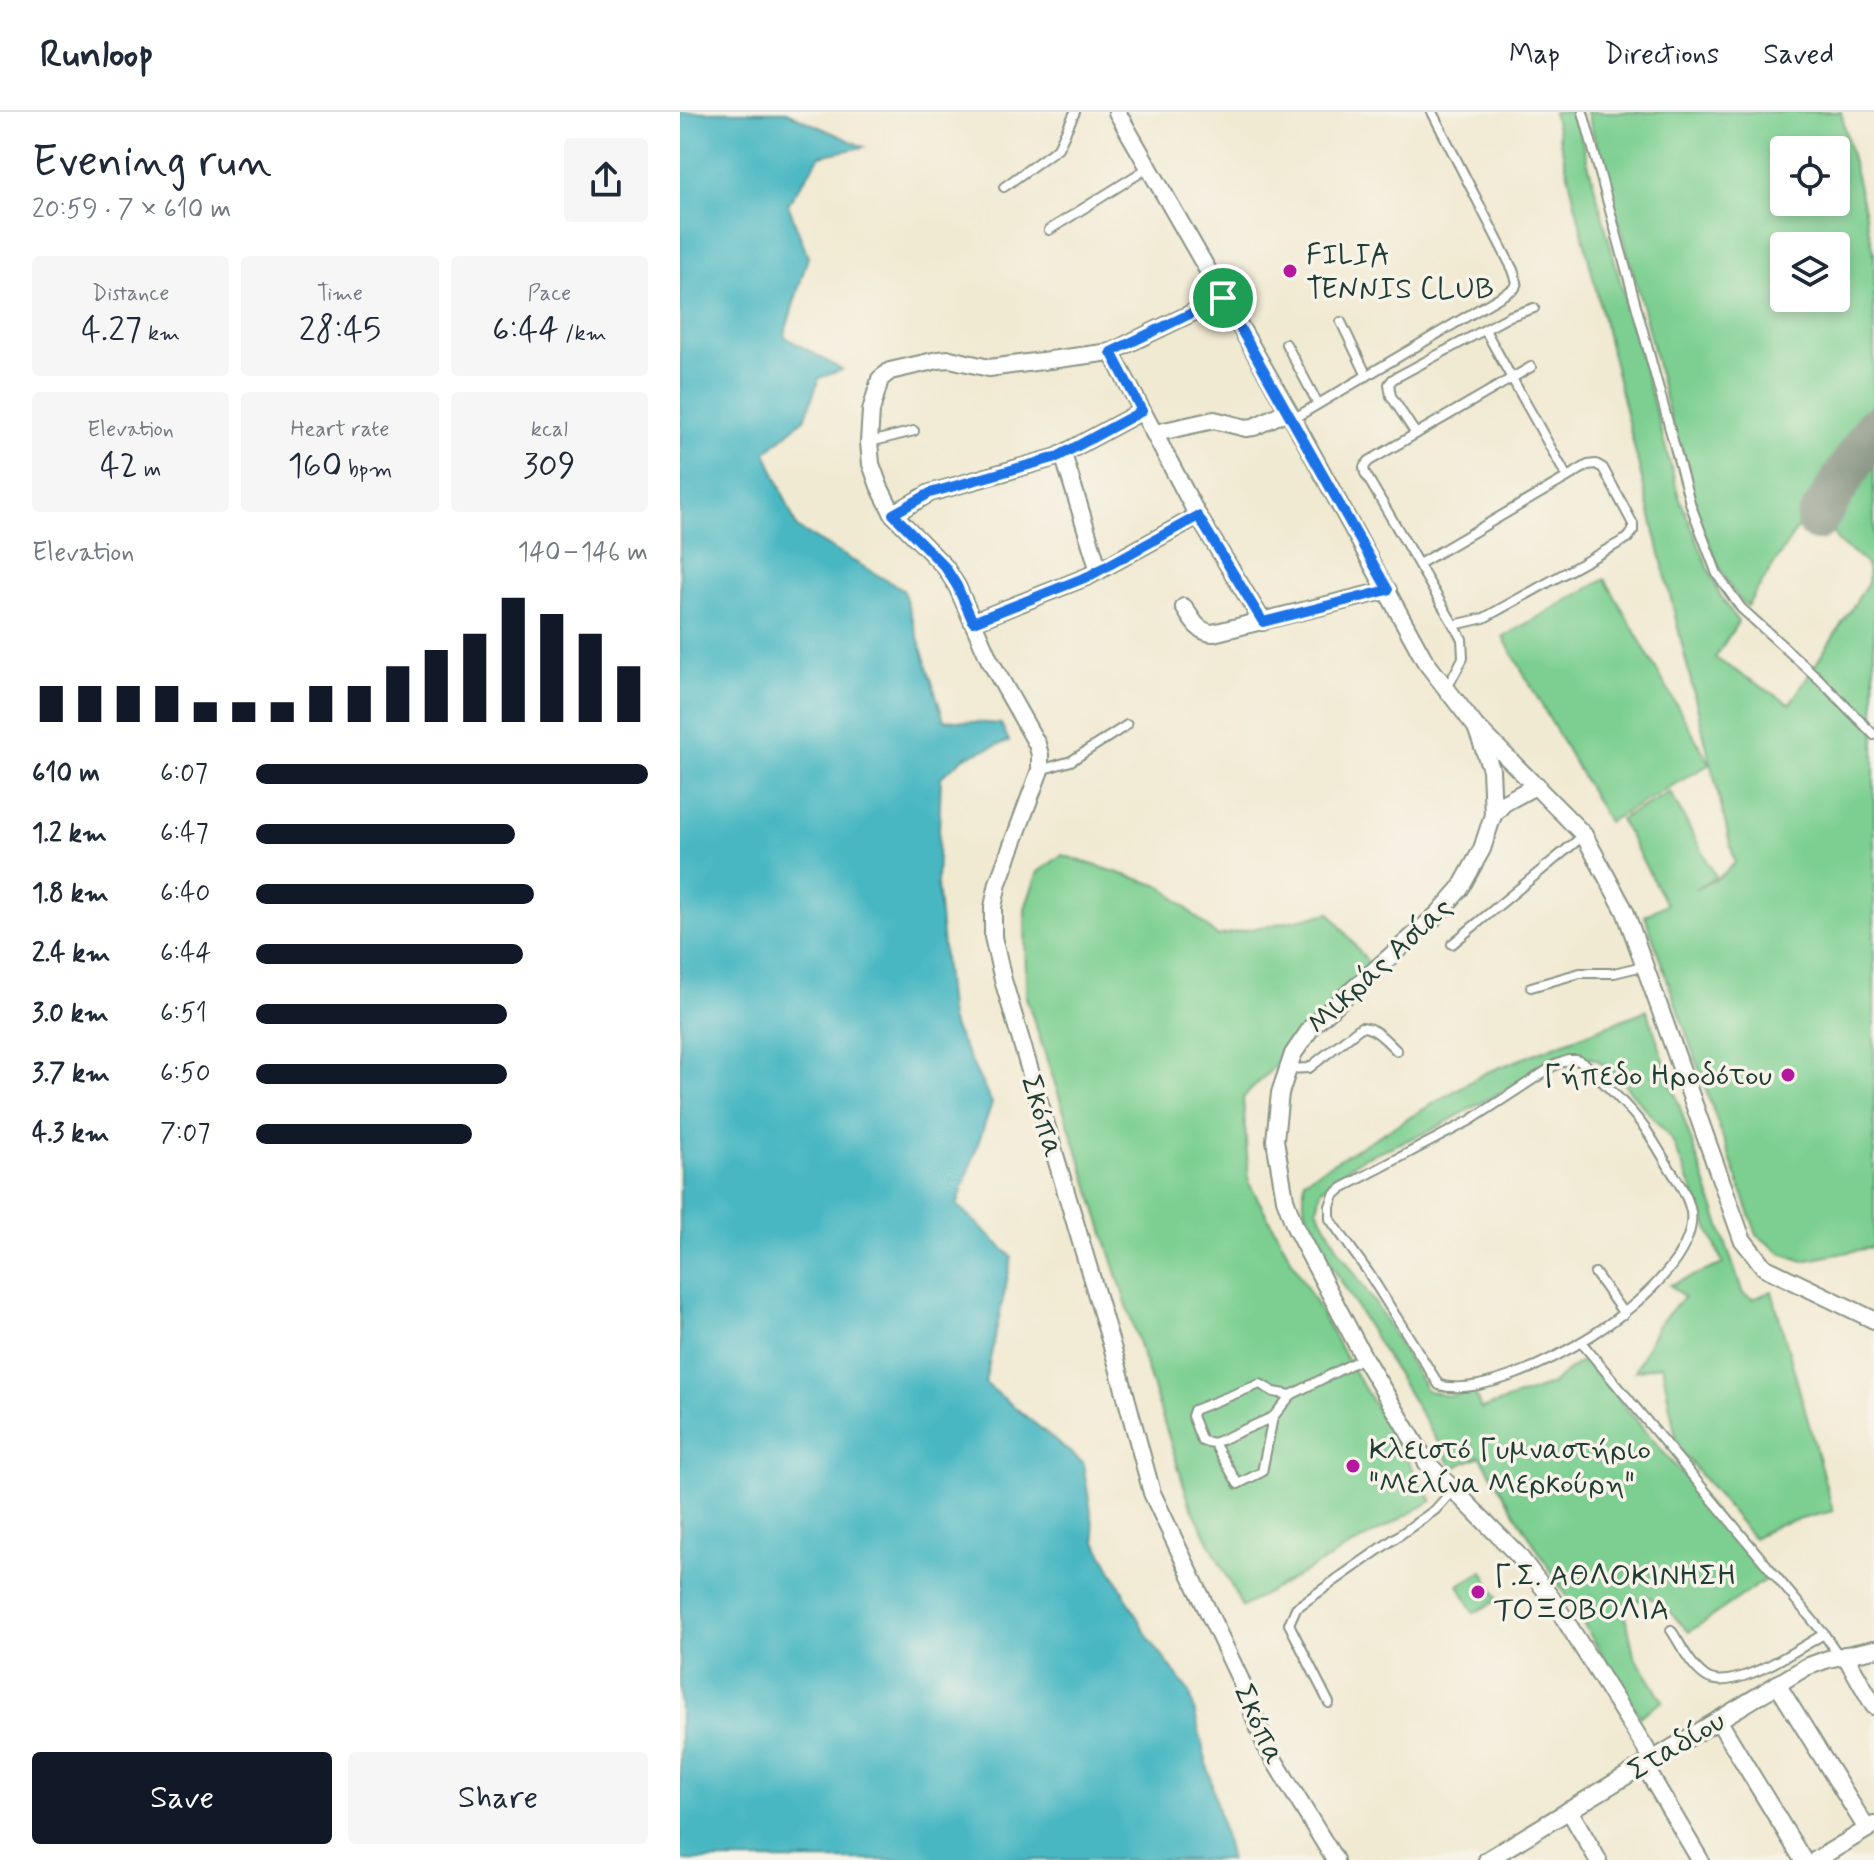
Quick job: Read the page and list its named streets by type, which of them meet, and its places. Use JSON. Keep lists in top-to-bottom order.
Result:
{
  "streets": {
    "street": ["Μικράς Ασίας", "Σκόπα", "Σταδίου"]
  },
  "crossings": [
    ["Μικράς Ασίας", "Σταδίου"]
  ],
  "places": [
    "FILIA TENNIS CLUB",
    "Γήπεδο Ηροδότου",
    "Κλειστό Γυμναστήριο \"Μελίνα Μερκούρη\"",
    "Γ.Σ. ΑΘΛΟΚΙΝΗΣΗ ΤΟΞΟΒΟΛΙΑ"
  ],
  "page": {
    "header": "Runloop",
    "nav": ["Map", "Directions", "Saved"],
    "heading": ["Evening run", "20:59 · 7 × 610 m"],
    "stats": [
      ["Distance", "4.27 km"],
      ["Time", "28:45"],
      ["Pace", "6:44 /km"],
      ["Elevation", "42 m"],
      ["Heart rate", "160 bpm"],
      ["kcal", "309"]
    ],
    "chart": ["Elevation", "140–146 m"],
    "list": [
      {
        "name": "610 m",
        "note": "6:07"
      },
      {
        "name": "1.2 km",
        "note": "6:47"
      },
      {
        "name": "1.8 km",
        "note": "6:40"
      },
      {
        "name": "2.4 km",
        "note": "6:44"
      },
      {
        "name": "3.0 km",
        "note": "6:51"
      },
      {
        "name": "3.7 km",
        "note": "6:50"
      },
      {
        "name": "4.3 km",
        "note": "7:07"
      }
    ],
    "buttons": ["Save", "Share"]
  }
}
